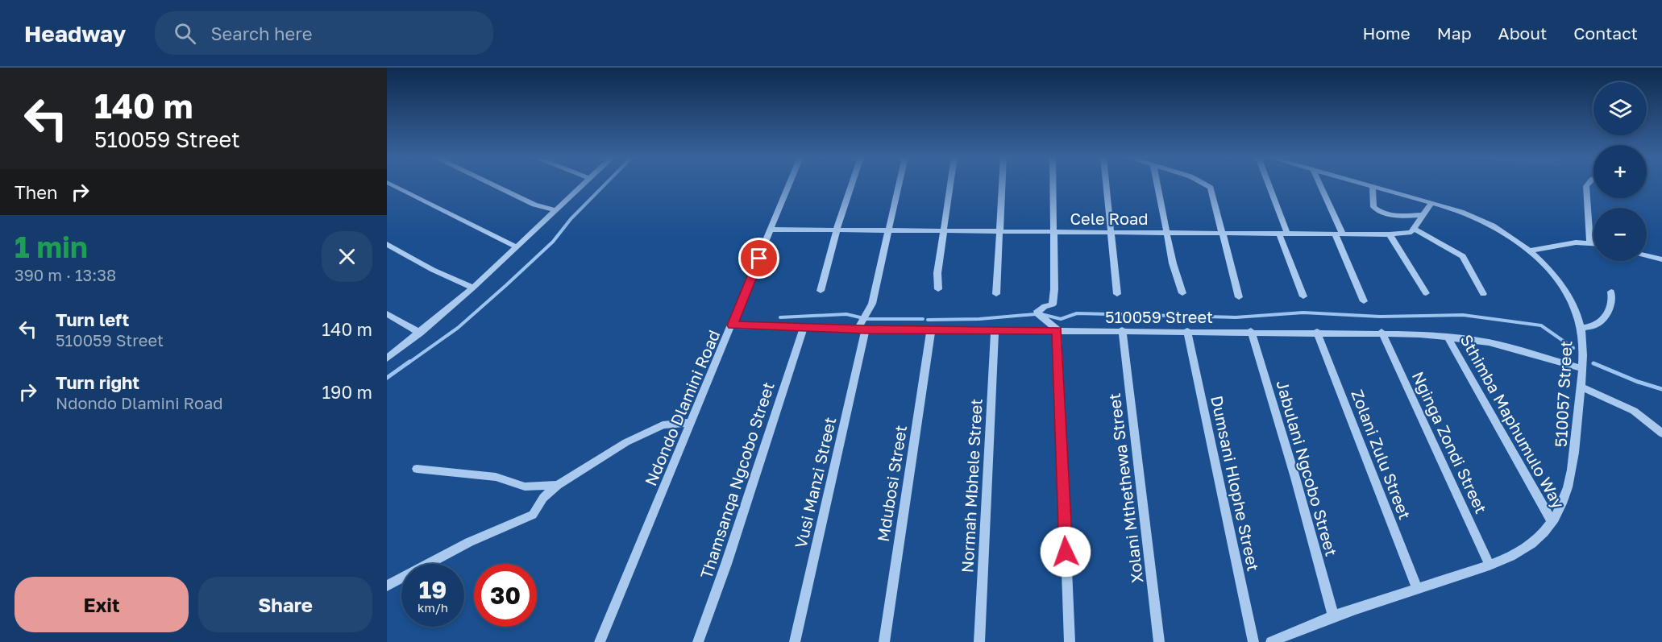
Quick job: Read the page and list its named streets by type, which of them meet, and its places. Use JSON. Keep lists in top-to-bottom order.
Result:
{
  "streets": {
    "street": [
      "Cele Road",
      "510059 Street",
      "510057 Street",
      "Ndondo Dlamini Road",
      "Sthimba Maphumulo Way",
      "Nginga Zondi Street",
      "Zolani Zulu Street",
      "Jabulani Ngcobo Street",
      "Thamsanqa Ngcobo Street",
      "Vusi Manzi Street",
      "Mdubosi Street",
      "Dumsani Hlophe Street",
      "Normah Mbhele Street",
      "Xolani Mthethewa Street"
    ]
  },
  "crossings": [
    ["Cele Road", "Ndondo Dlamini Road"],
    ["Cele Road", "Vusi Manzi Street"],
    ["510059 Street", "510057 Street"],
    ["510059 Street", "Ndondo Dlamini Road"],
    ["510059 Street", "Sthimba Maphumulo Way"],
    ["510059 Street", "Nginga Zondi Street"],
    ["510059 Street", "Zolani Zulu Street"],
    ["510059 Street", "Jabulani Ngcobo Street"],
    ["510059 Street", "Thamsanqa Ngcobo Street"],
    ["510059 Street", "Vusi Manzi Street"],
    ["510059 Street", "Mdubosi Street"],
    ["510059 Street", "Dumsani Hlophe Street"],
    ["510059 Street", "Normah Mbhele Street"],
    ["510059 Street", "Xolani Mthethewa Street"],
    ["510057 Street", "Sthimba Maphumulo Way"],
    ["510057 Street", "Nginga Zondi Street"],
    ["510057 Street", "Zolani Zulu Street"],
    ["510057 Street", "Jabulani Ngcobo Street"]
  ],
  "page": {
    "header": "Headway",
    "search": "Search here",
    "nav": [
      "Home",
      "Map",
      "About",
      "Contact"
    ],
    "turn": ["140 m", "510059 Street"],
    "map_buttons": ["+", "−"],
    "then": "Then",
    "heading": ["1 min", "390 m · 13:38"],
    "list": [
      {
        "name": "Turn left",
        "note": "510059 Street",
        "value": "140 m"
      },
      {
        "name": "Turn right",
        "note": "Ndondo Dlamini Road",
        "value": "190 m"
      }
    ],
    "speed": "19 km/h",
    "limit": "30",
    "buttons": ["Exit", "Share"]
  }
}
